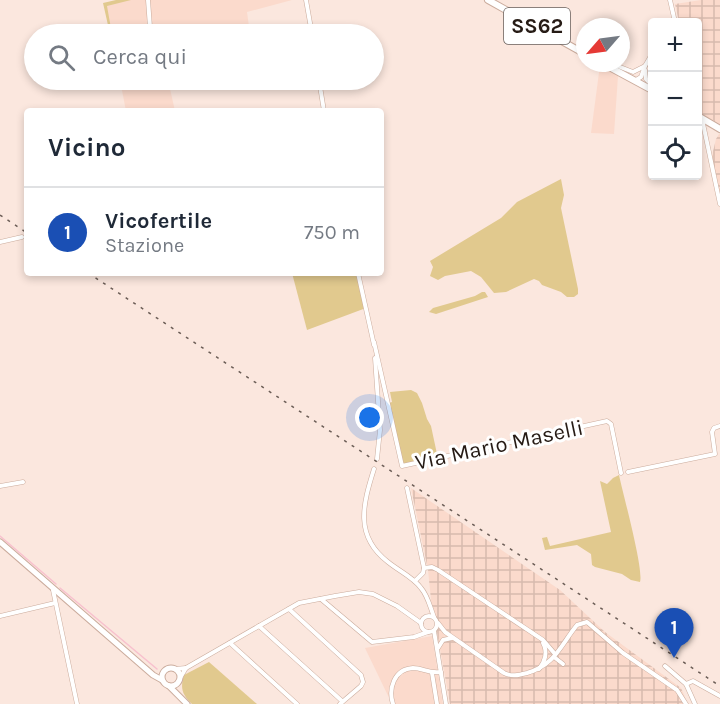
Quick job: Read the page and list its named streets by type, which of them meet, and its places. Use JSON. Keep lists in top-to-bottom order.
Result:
{
  "streets": {
    "main road": ["SS62"],
    "street": ["Via Mario Maselli"]
  },
  "north": "bottom left",
  "page": {
    "map_buttons": ["+", "−"],
    "search": "Cerca qui",
    "heading": "Vicino",
    "list": [
      {
        "mark": "1",
        "name": "Vicofertile",
        "note": "Stazione",
        "value": "750 m"
      }
    ],
    "pins": "1"
  }
}
